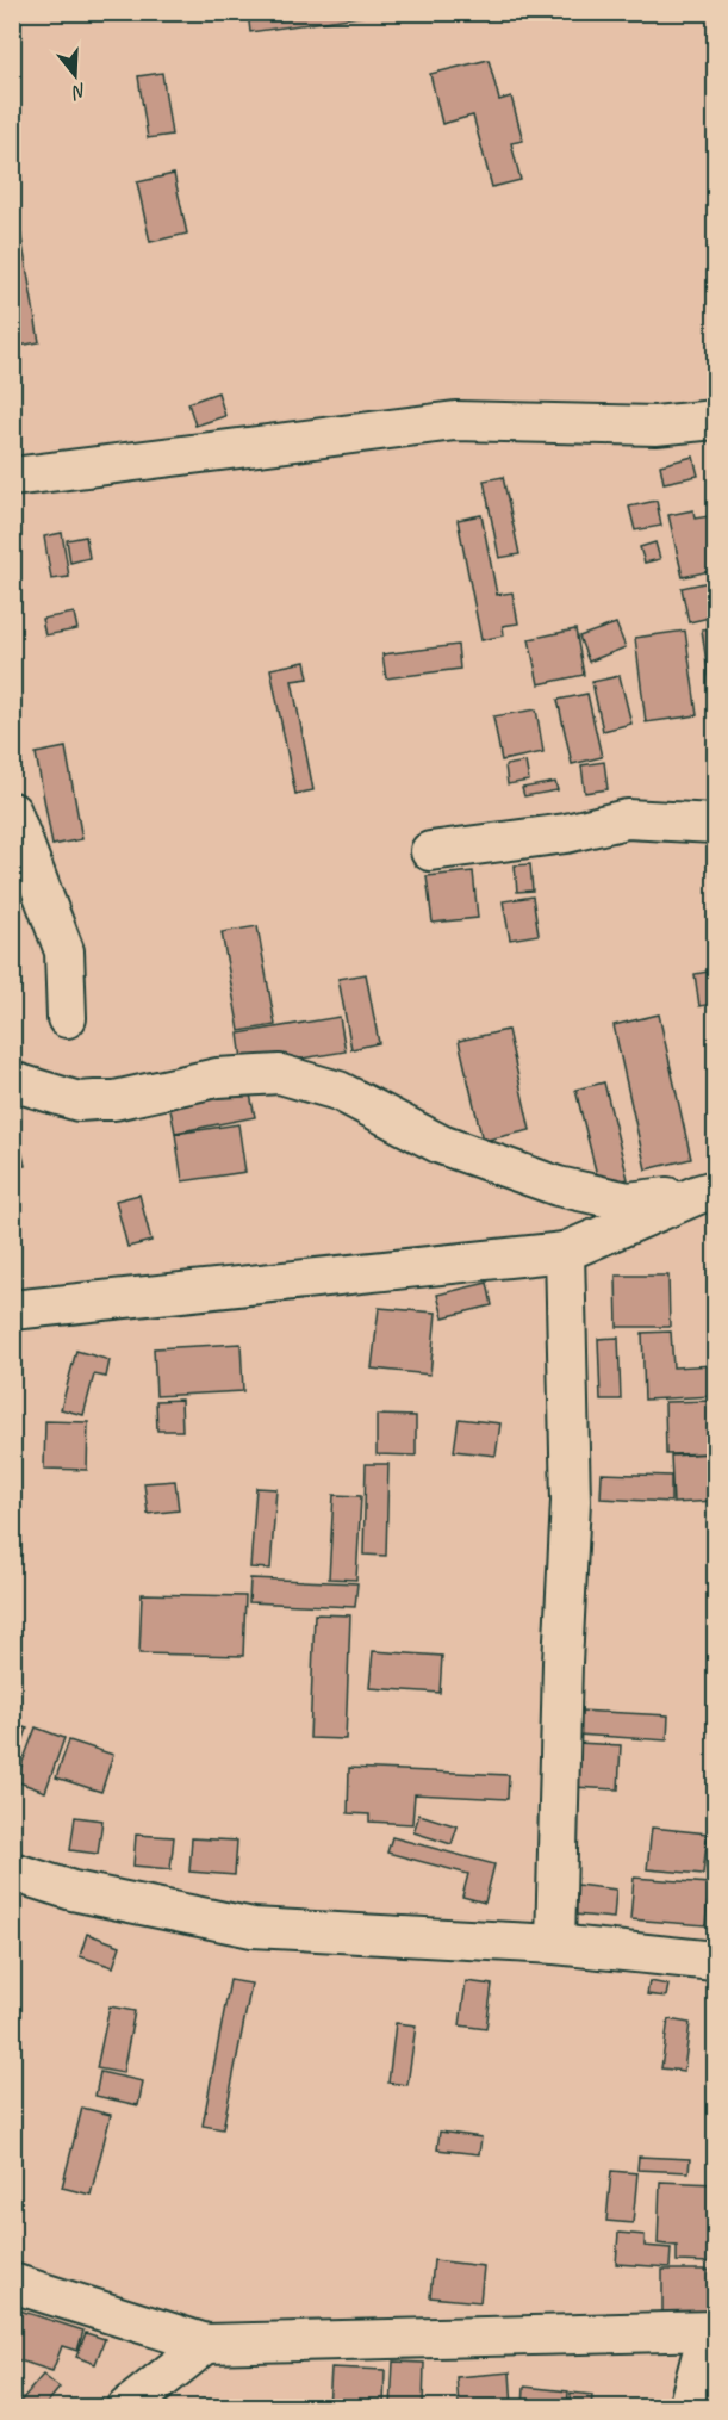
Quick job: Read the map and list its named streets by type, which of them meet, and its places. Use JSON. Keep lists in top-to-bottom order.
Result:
{
  "north": "bottom"
}
